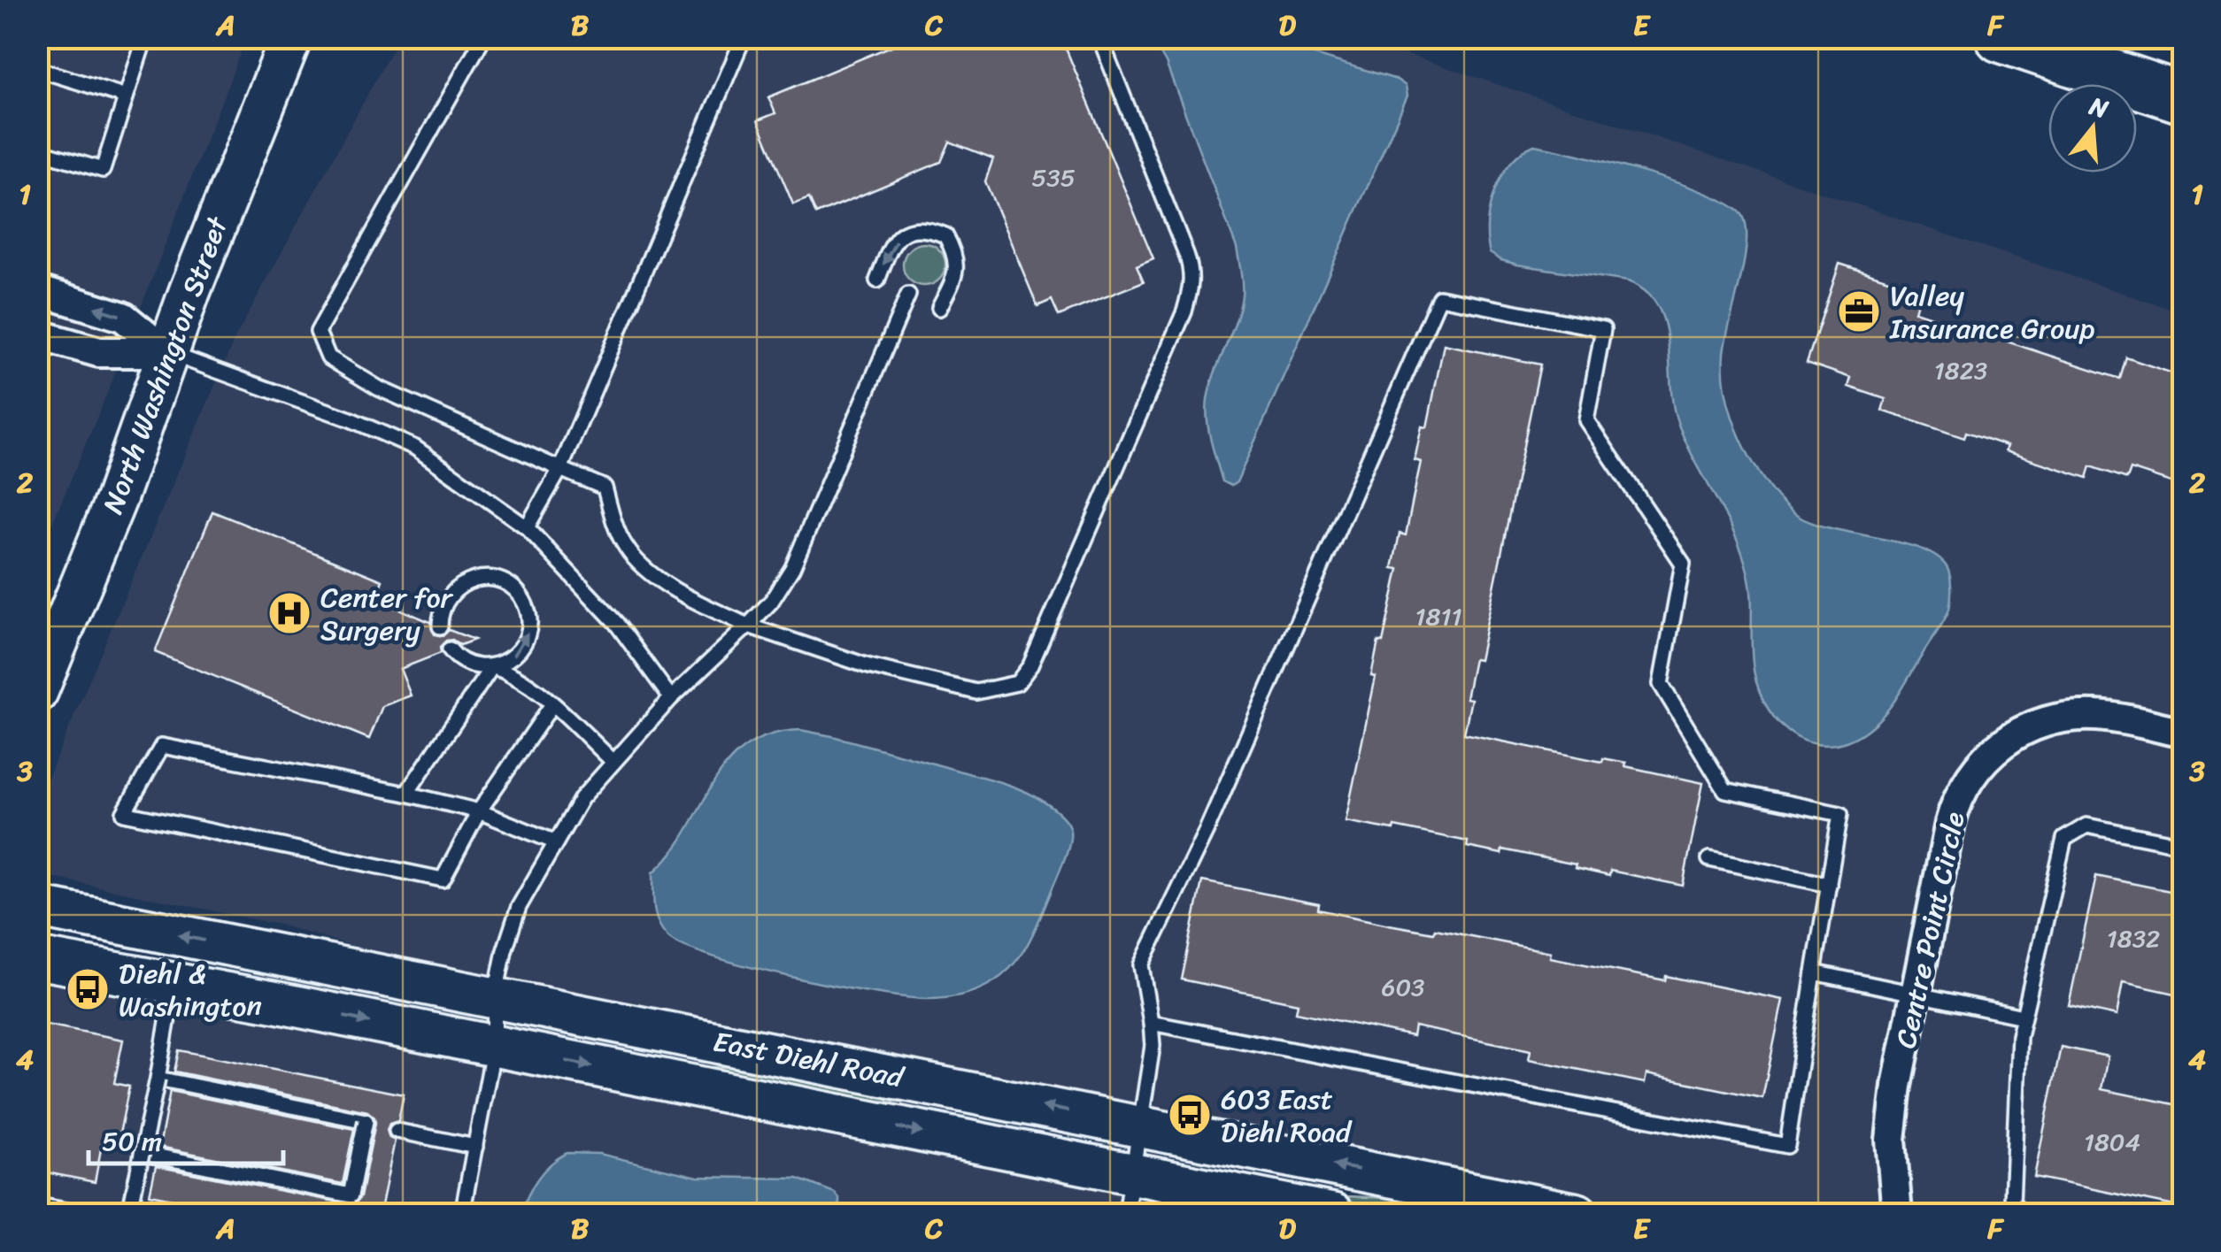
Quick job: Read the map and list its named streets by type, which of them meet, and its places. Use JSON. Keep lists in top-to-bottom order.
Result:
{
  "streets": {
    "street": ["North Washington Street", "Centre Point Circle", "East Diehl Road"]
  },
  "places": {
    "office": ["Valley Insurance Group"],
    "hospital": ["Center for Surgery"],
    "bus stop": ["Diehl & Washington", "603 East Diehl Road"]
  },
  "house_numbers": [
    "535",
    "1823",
    "1811",
    "1832",
    "603",
    "1804"
  ],
  "scale_bar": "50 m",
  "north": "top",
  "grid": {
    "columns": [
      "A",
      "B",
      "C",
      "D",
      "E",
      "F"
    ],
    "rows": [
      "1",
      "2",
      "3",
      "4"
    ]
  }
}
